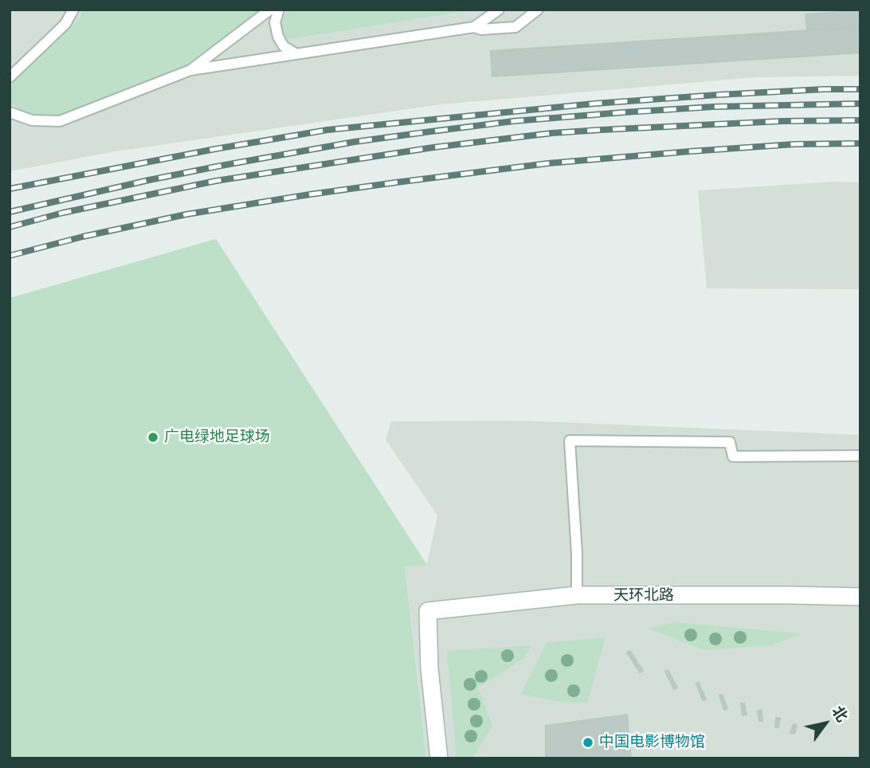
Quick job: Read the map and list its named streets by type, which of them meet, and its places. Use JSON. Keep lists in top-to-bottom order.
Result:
{
  "streets": {
    "street": ["天环北路"]
  },
  "places": ["广电绿地足球场", "中国电影博物馆"],
  "north": "top right"
}
